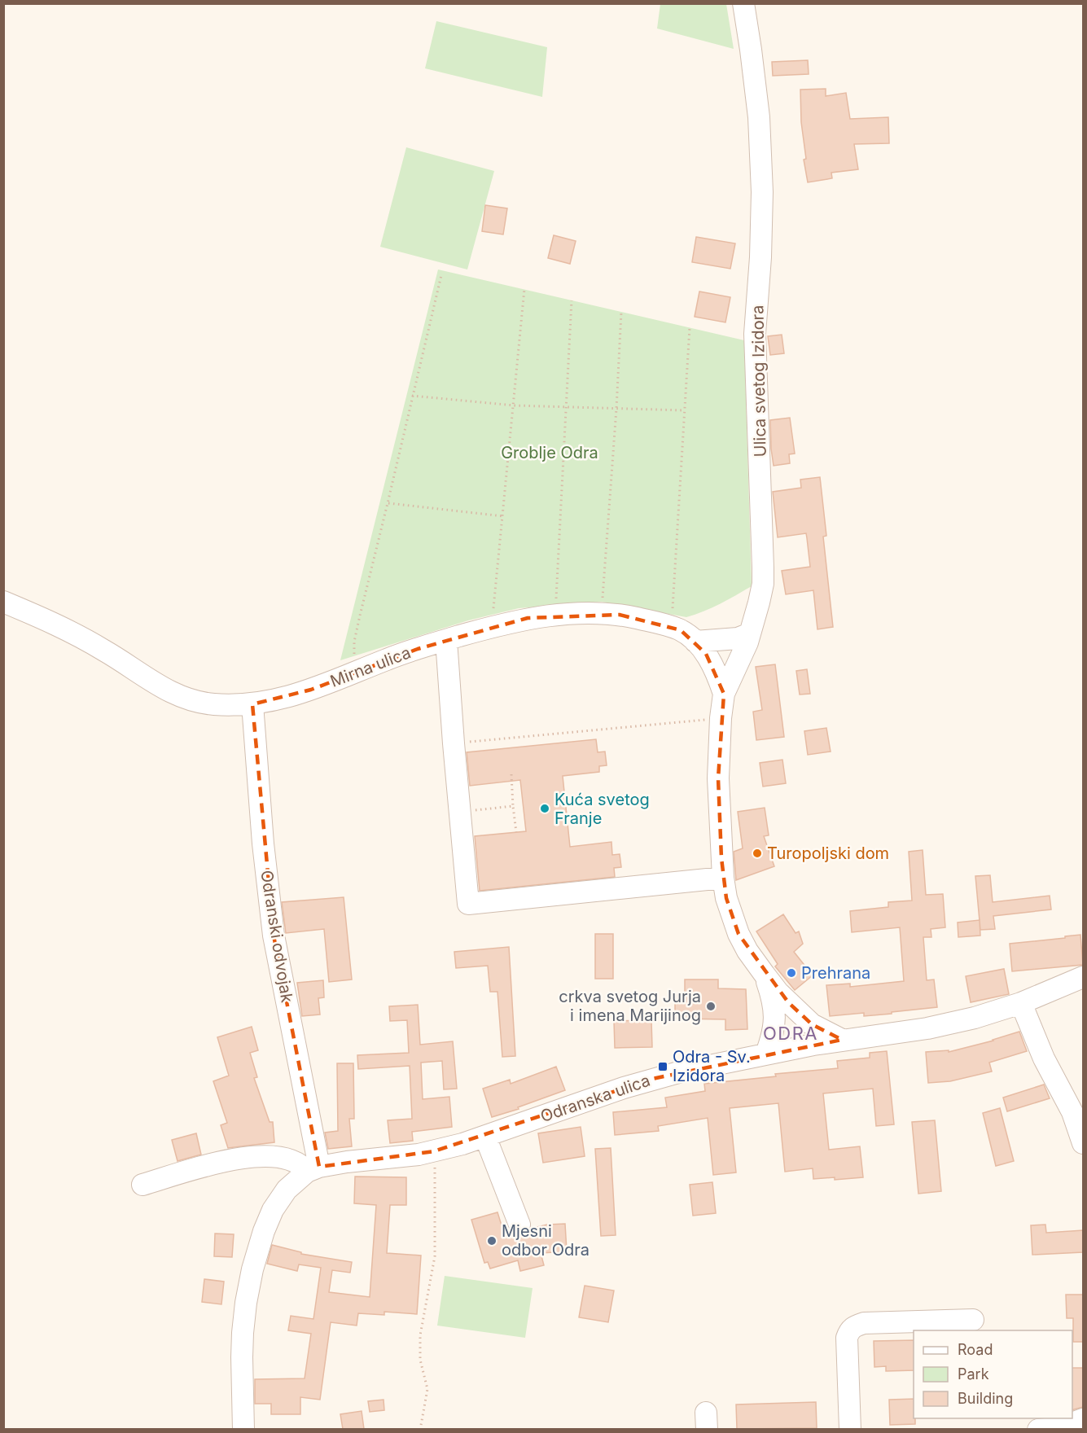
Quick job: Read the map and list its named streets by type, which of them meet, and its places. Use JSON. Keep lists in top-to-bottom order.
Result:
{
  "streets": {
    "street": [
      "Ulica svetog Izidora",
      "Mirna ulica",
      "Odranski odvojak",
      "Odranska ulica"
    ]
  },
  "crossings": [
    ["Ulica svetog Izidora", "Mirna ulica"],
    ["Mirna ulica", "Odranski odvojak"],
    ["Odranski odvojak", "Odranska ulica"]
  ],
  "districts": ["ODRA"],
  "parks": ["Groblje Odra"],
  "places": {
    "other": [
      "Kuća svetog Franje",
      "Turopoljski dom",
      "Prehrana",
      "crkva svetog Jurja i imena Marijinog",
      "Mjesni odbor Odra"
    ],
    "transit": ["Odra - Sv. Izidora"]
  },
  "legend": ["Road", "Park", "Building"]
}
